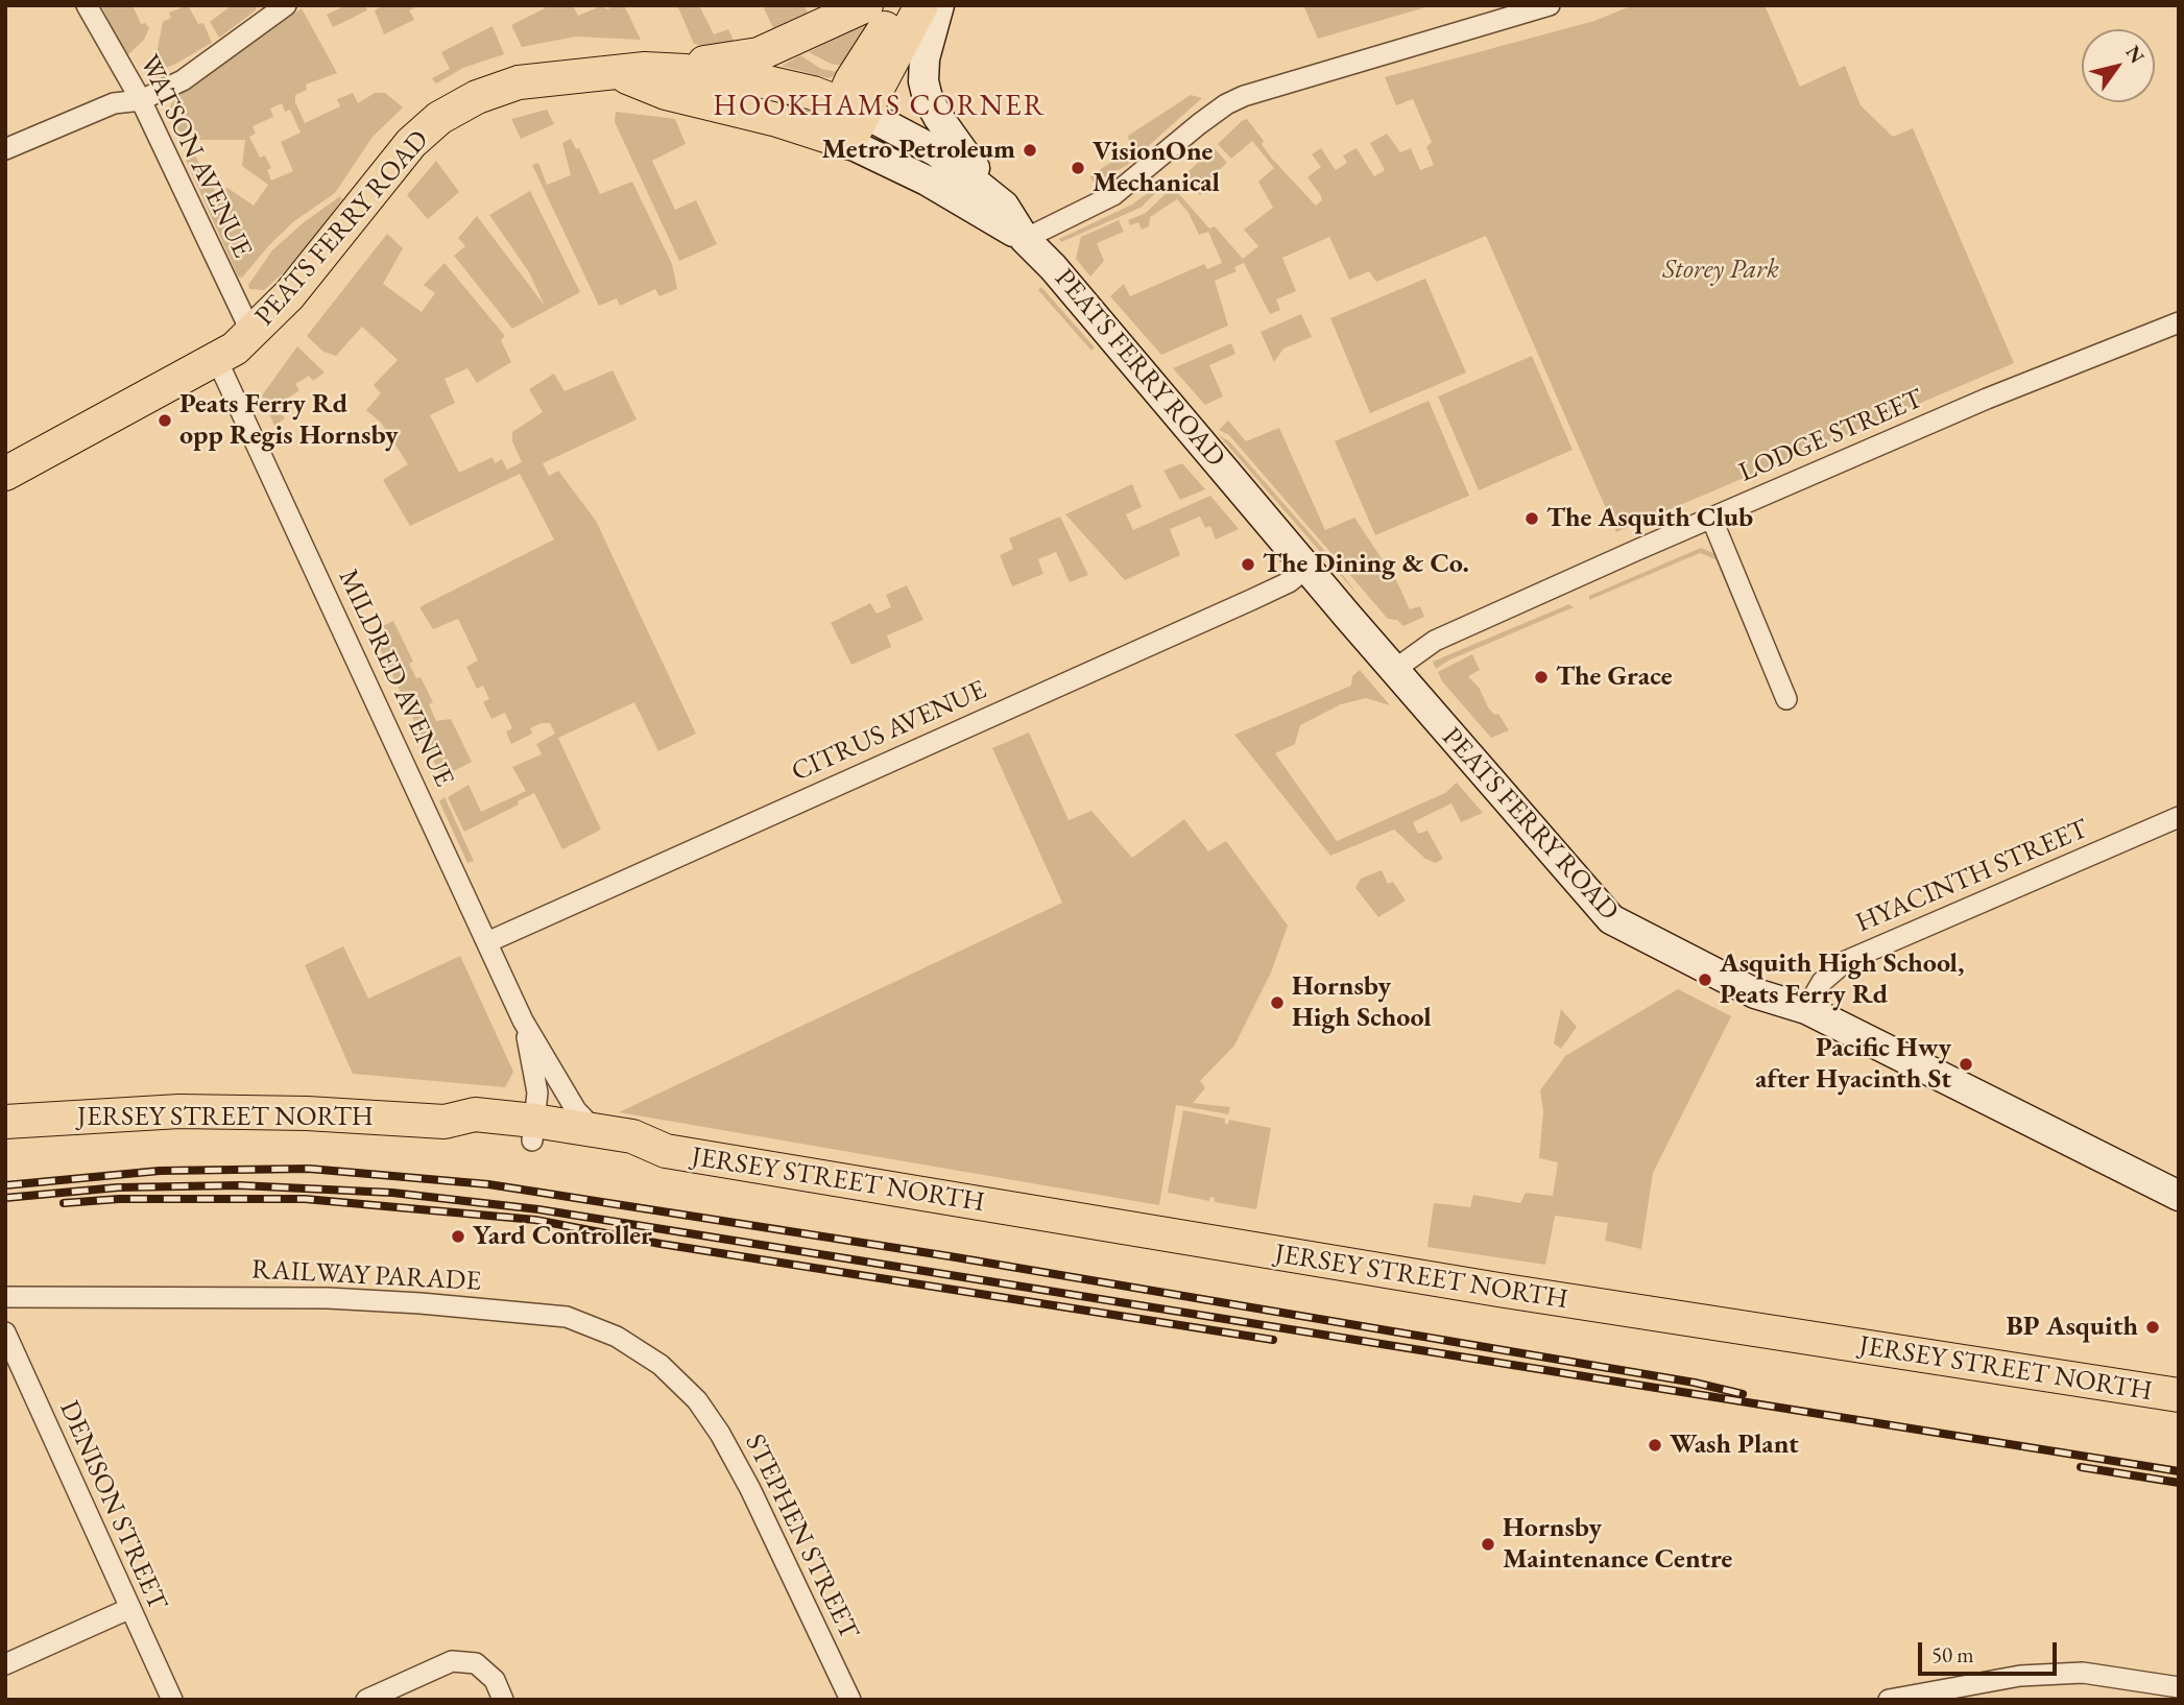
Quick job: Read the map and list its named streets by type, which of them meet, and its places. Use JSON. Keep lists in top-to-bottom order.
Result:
{
  "streets": {
    "main road": ["PEATS FERRY ROAD", "JERSEY STREET NORTH"],
    "street": [
      "WATSON AVENUE",
      "LODGE STREET",
      "MILDRED AVENUE",
      "CITRUS AVENUE",
      "HYACINTH STREET",
      "RAILWAY PARADE",
      "DENISON STREET",
      "STEPHEN STREET"
    ]
  },
  "crossings": [
    ["WATSON AVENUE", "PEATS FERRY ROAD"],
    ["PEATS FERRY ROAD", "LODGE STREET"],
    ["PEATS FERRY ROAD", "MILDRED AVENUE"],
    ["PEATS FERRY ROAD", "CITRUS AVENUE"],
    ["PEATS FERRY ROAD", "HYACINTH STREET"],
    ["MILDRED AVENUE", "CITRUS AVENUE"],
    ["MILDRED AVENUE", "JERSEY STREET NORTH"],
    ["RAILWAY PARADE", "STEPHEN STREET"]
  ],
  "districts": ["HOOKHAMS CORNER"],
  "parks": ["Storey Park"],
  "places": [
    "Metro Petroleum",
    "VisionOne Mechanical",
    "Peats Ferry Rd opp Regis Hornsby",
    "The Asquith Club",
    "The Dining & Co.",
    "The Grace",
    "Asquith High School, Peats Ferry Rd",
    "Hornsby High School",
    "Pacific Hwy after Hyacinth St",
    "Yard Controller",
    "BP Asquith",
    "Wash Plant",
    "Hornsby Maintenance Centre"
  ],
  "scale_bar": "50 m",
  "north": "top right"
}
